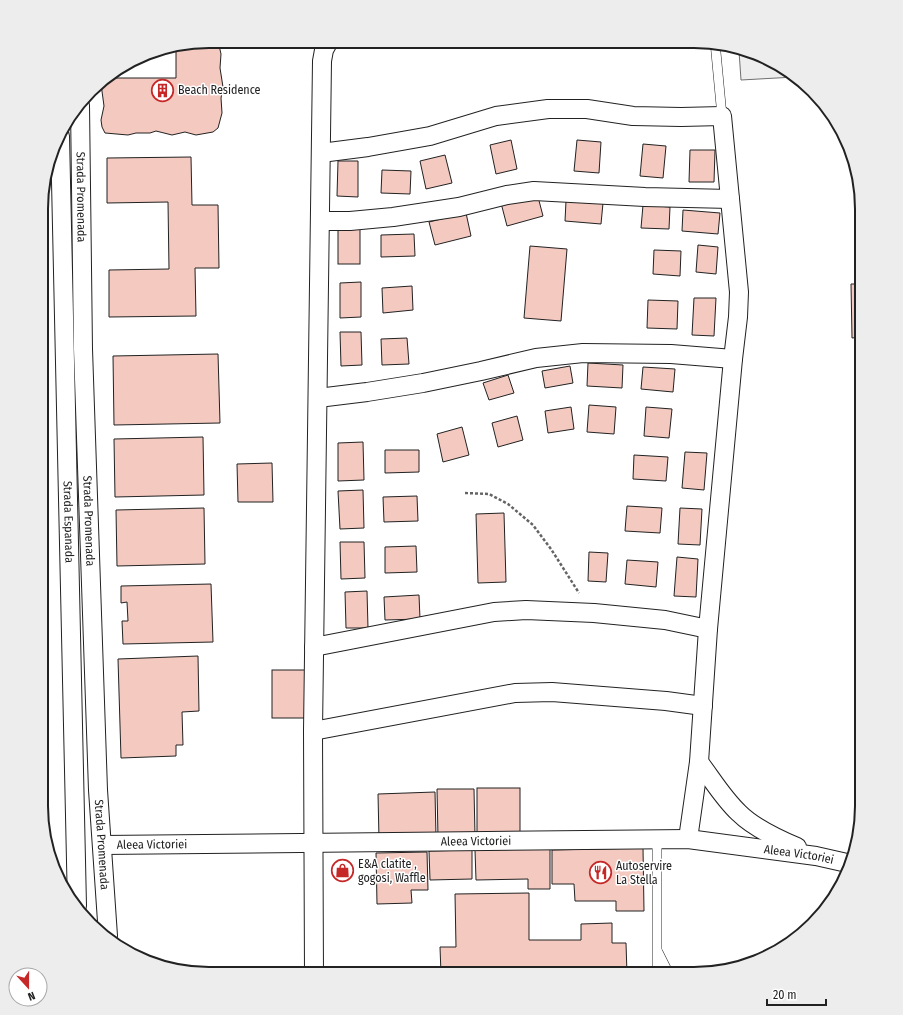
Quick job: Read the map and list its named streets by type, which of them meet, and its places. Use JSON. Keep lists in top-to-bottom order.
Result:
{
  "streets": {
    "street": ["Strada Promenada", "Strada Espanada", "Aleea Victoriei"]
  },
  "crossings": [
    ["Strada Promenada", "Aleea Victoriei"]
  ],
  "places": {
    "building": ["Beach Residence"],
    "shop": ["E&A clatite , gogosi, Waffle"],
    "restaurant": ["Autoservire La Stella"]
  },
  "scale_bar": "20 m",
  "north": "bottom"
}
